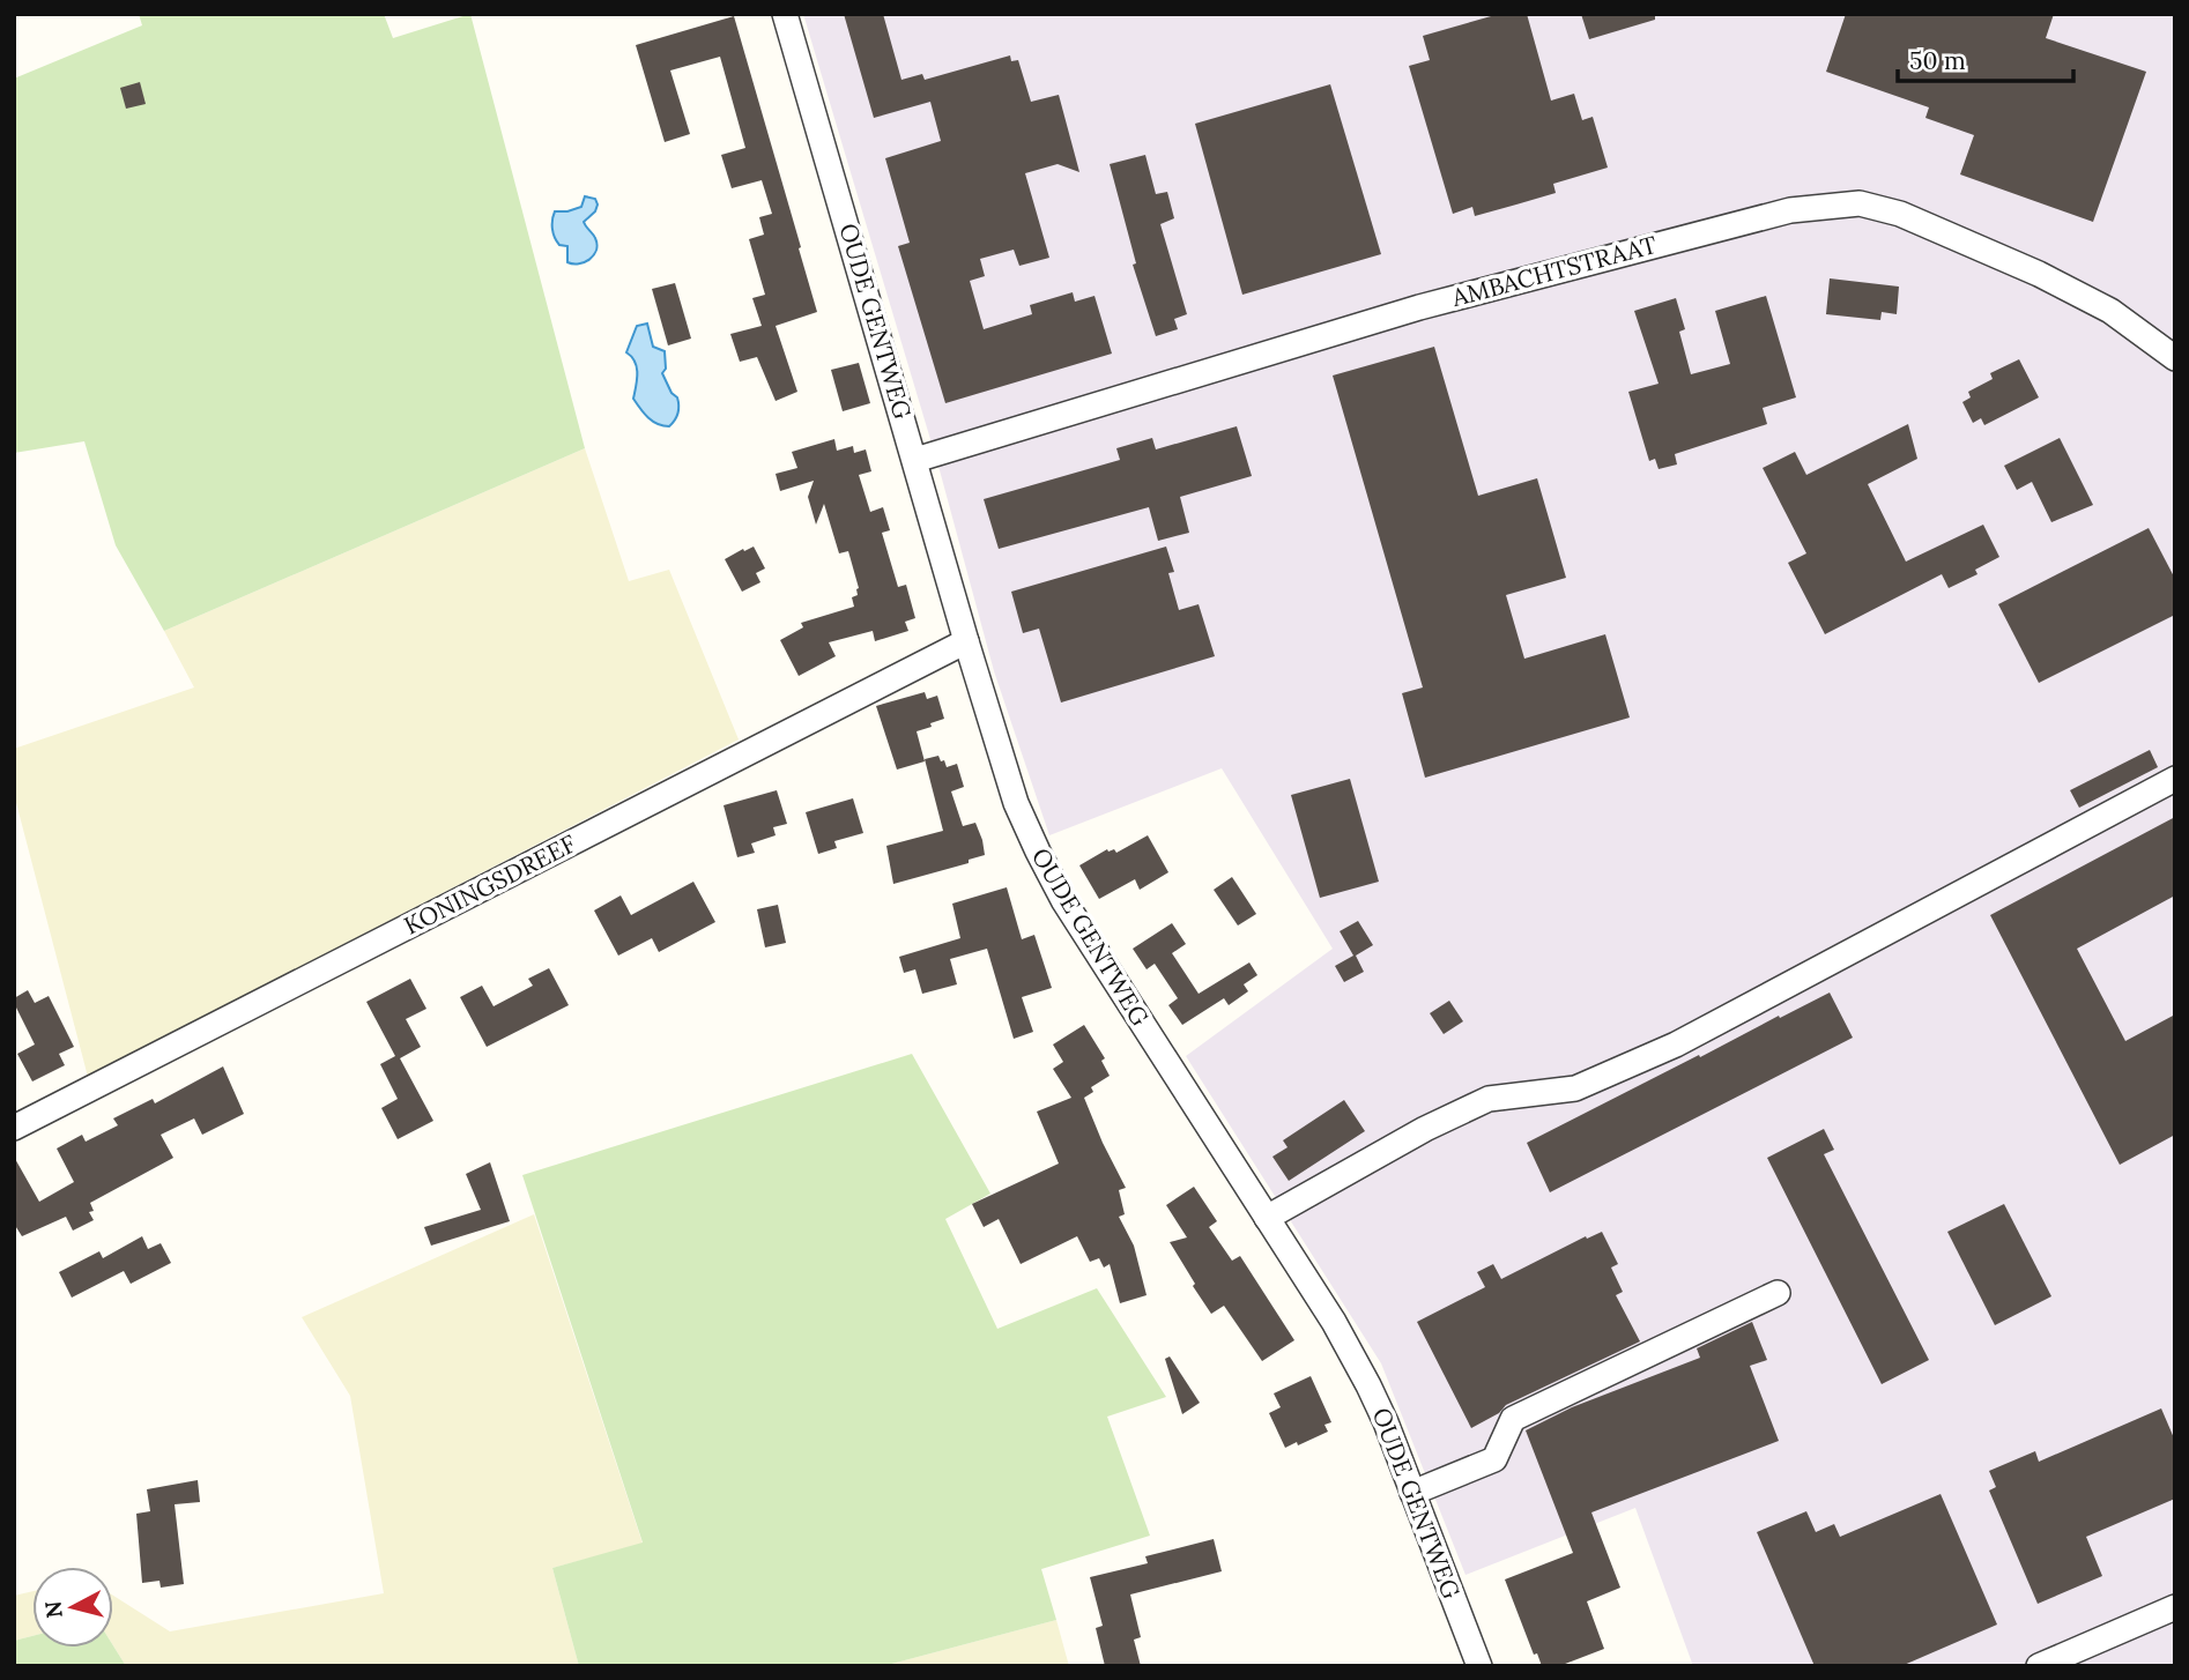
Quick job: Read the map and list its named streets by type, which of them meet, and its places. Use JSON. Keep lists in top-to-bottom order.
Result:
{
  "streets": {
    "street": ["AMBACHTSTRAAT", "OUDE GENTWEG", "KONINGSDREEF"]
  },
  "crossings": [
    ["AMBACHTSTRAAT", "OUDE GENTWEG"],
    ["OUDE GENTWEG", "KONINGSDREEF"]
  ],
  "scale_bar": "50 m",
  "north": "left"
}
